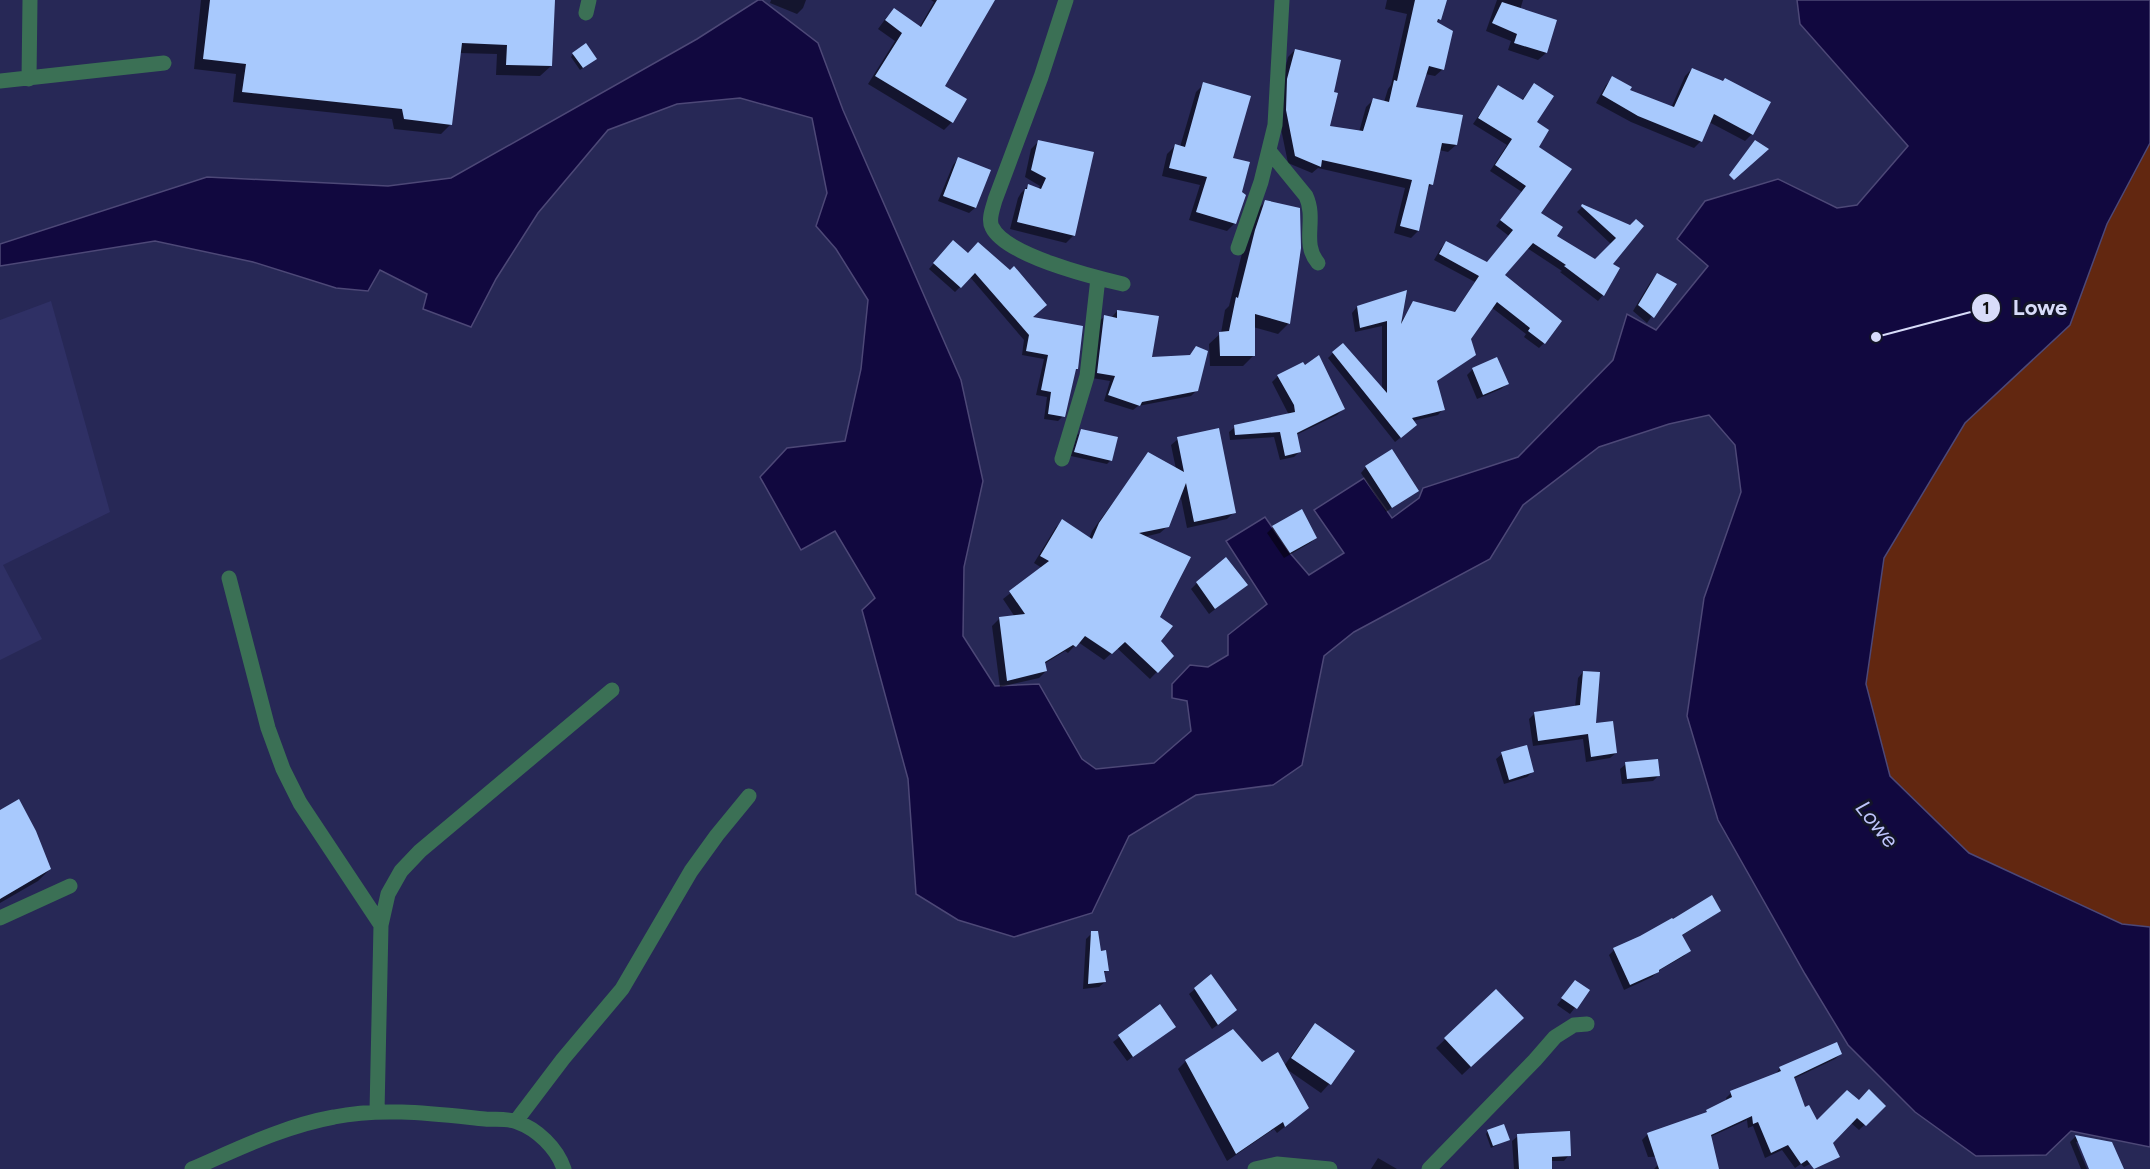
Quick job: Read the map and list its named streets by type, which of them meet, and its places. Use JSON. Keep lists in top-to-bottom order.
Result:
{
  "water": ["Lowe"],
  "places": ["Lowe"]
}
